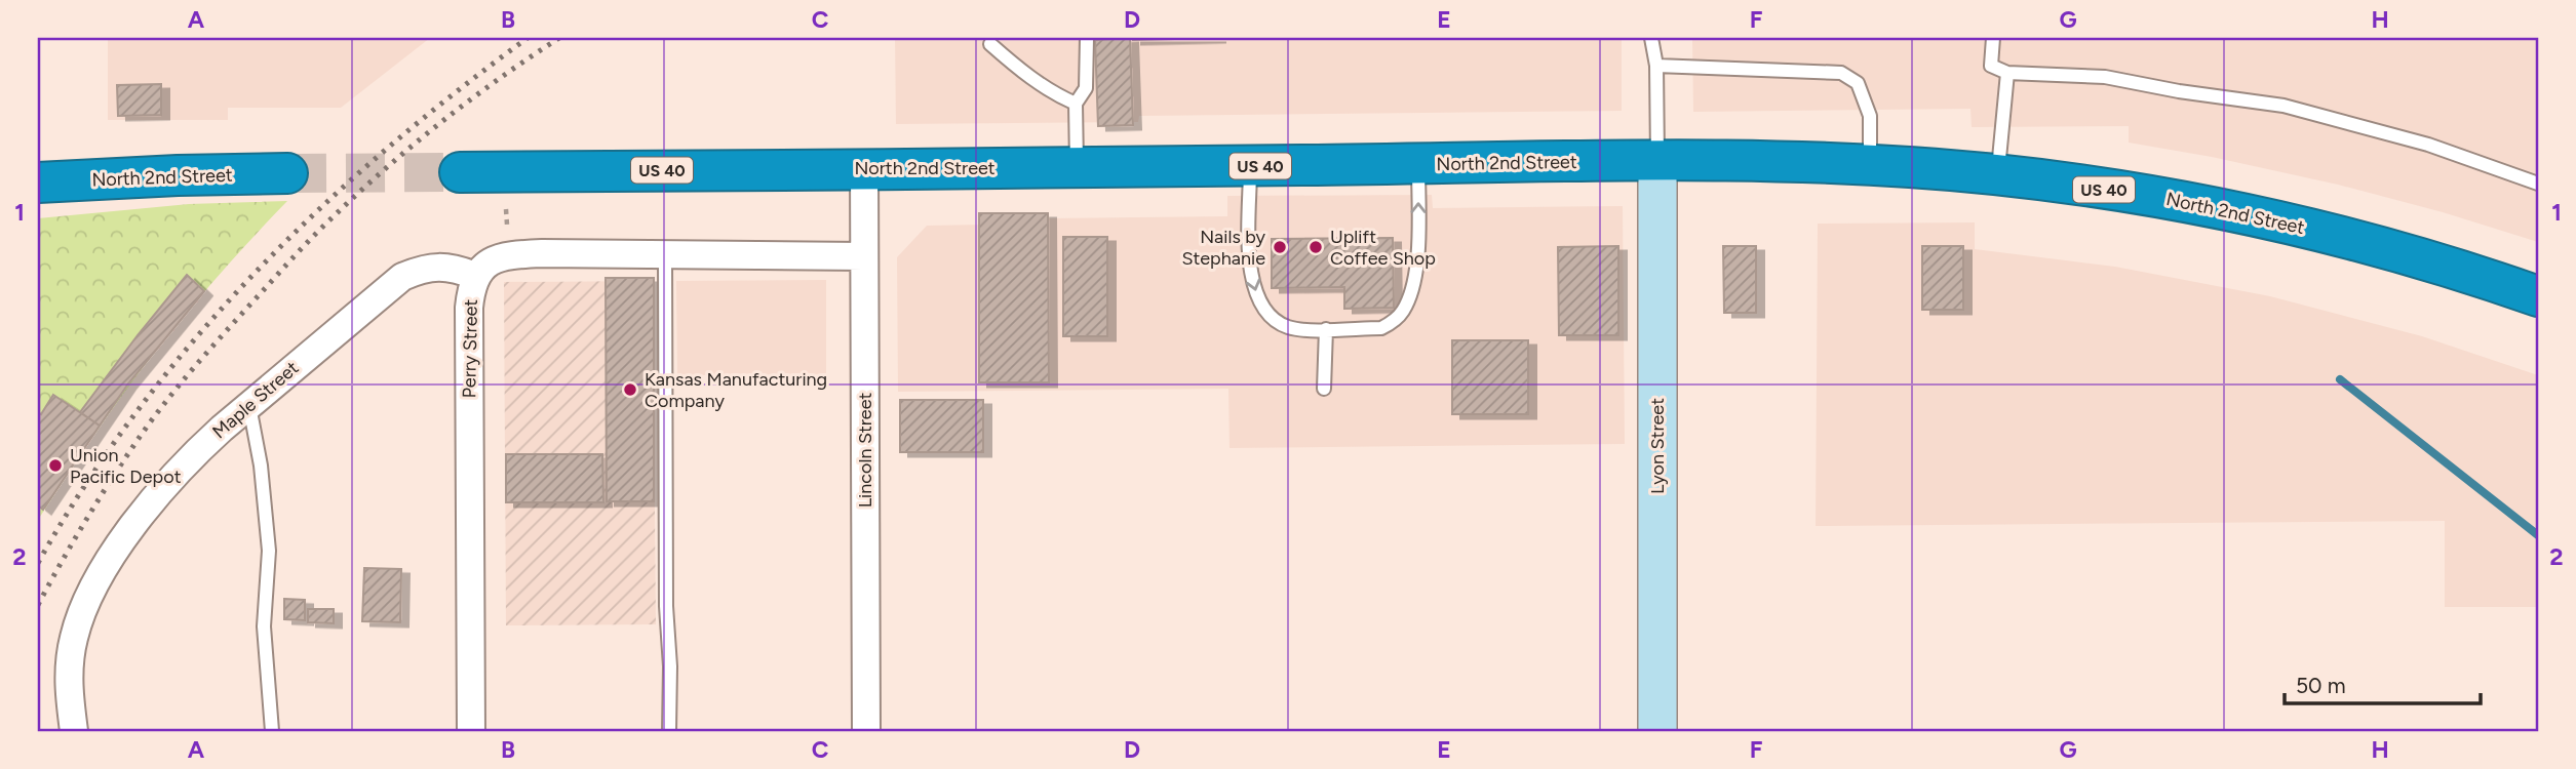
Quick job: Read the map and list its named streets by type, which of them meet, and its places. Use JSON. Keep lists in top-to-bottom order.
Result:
{
  "streets": {
    "highway": ["North 2nd Street", "US 40"],
    "street": [
      "Perry Street",
      "Maple Street",
      "Lyon Street",
      "Lincoln Street"
    ]
  },
  "crossings": [
    ["North 2nd Street", "Lyon Street"],
    ["North 2nd Street", "Lincoln Street"],
    ["Perry Street", "Maple Street"],
    ["Perry Street", "Lincoln Street"]
  ],
  "places": [
    "Nails by Stephanie",
    "Uplift Coffee Shop",
    "Kansas Manufacturing Company",
    "Union Pacific Depot"
  ],
  "scale_bar": "50 m",
  "grid": {
    "columns": [
      "A",
      "B",
      "C",
      "D",
      "E",
      "F",
      "G",
      "H"
    ],
    "rows": ["1", "2"]
  }
}
